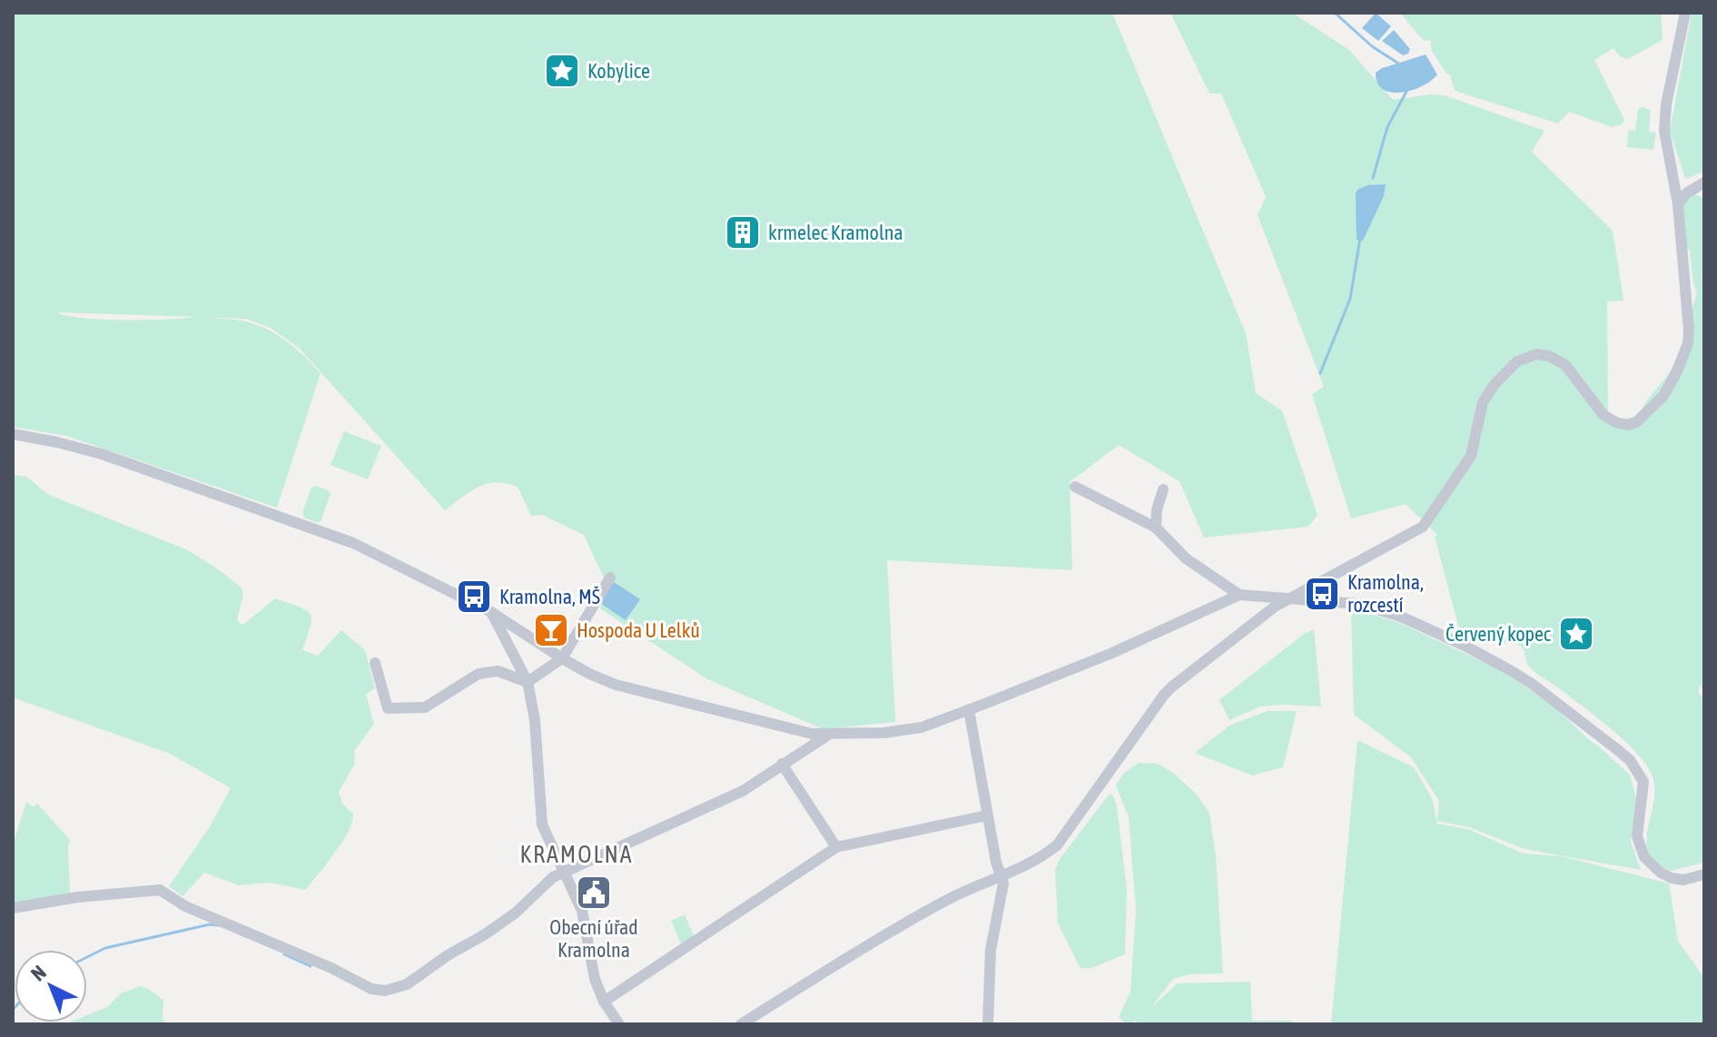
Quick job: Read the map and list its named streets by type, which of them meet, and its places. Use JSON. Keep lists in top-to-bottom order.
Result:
{
  "districts": ["KRAMOLNA"],
  "places": {
    "place": ["Kobylice", "Červený kopec"],
    "building": ["krmelec Kramolna"],
    "bus stop": ["Kramolna, rozcestí", "Kramolna, MŠ"],
    "bar": ["Hospoda U Lelků"],
    "public building": ["Obecní úřad Kramolna"]
  },
  "north": "top left"
}
